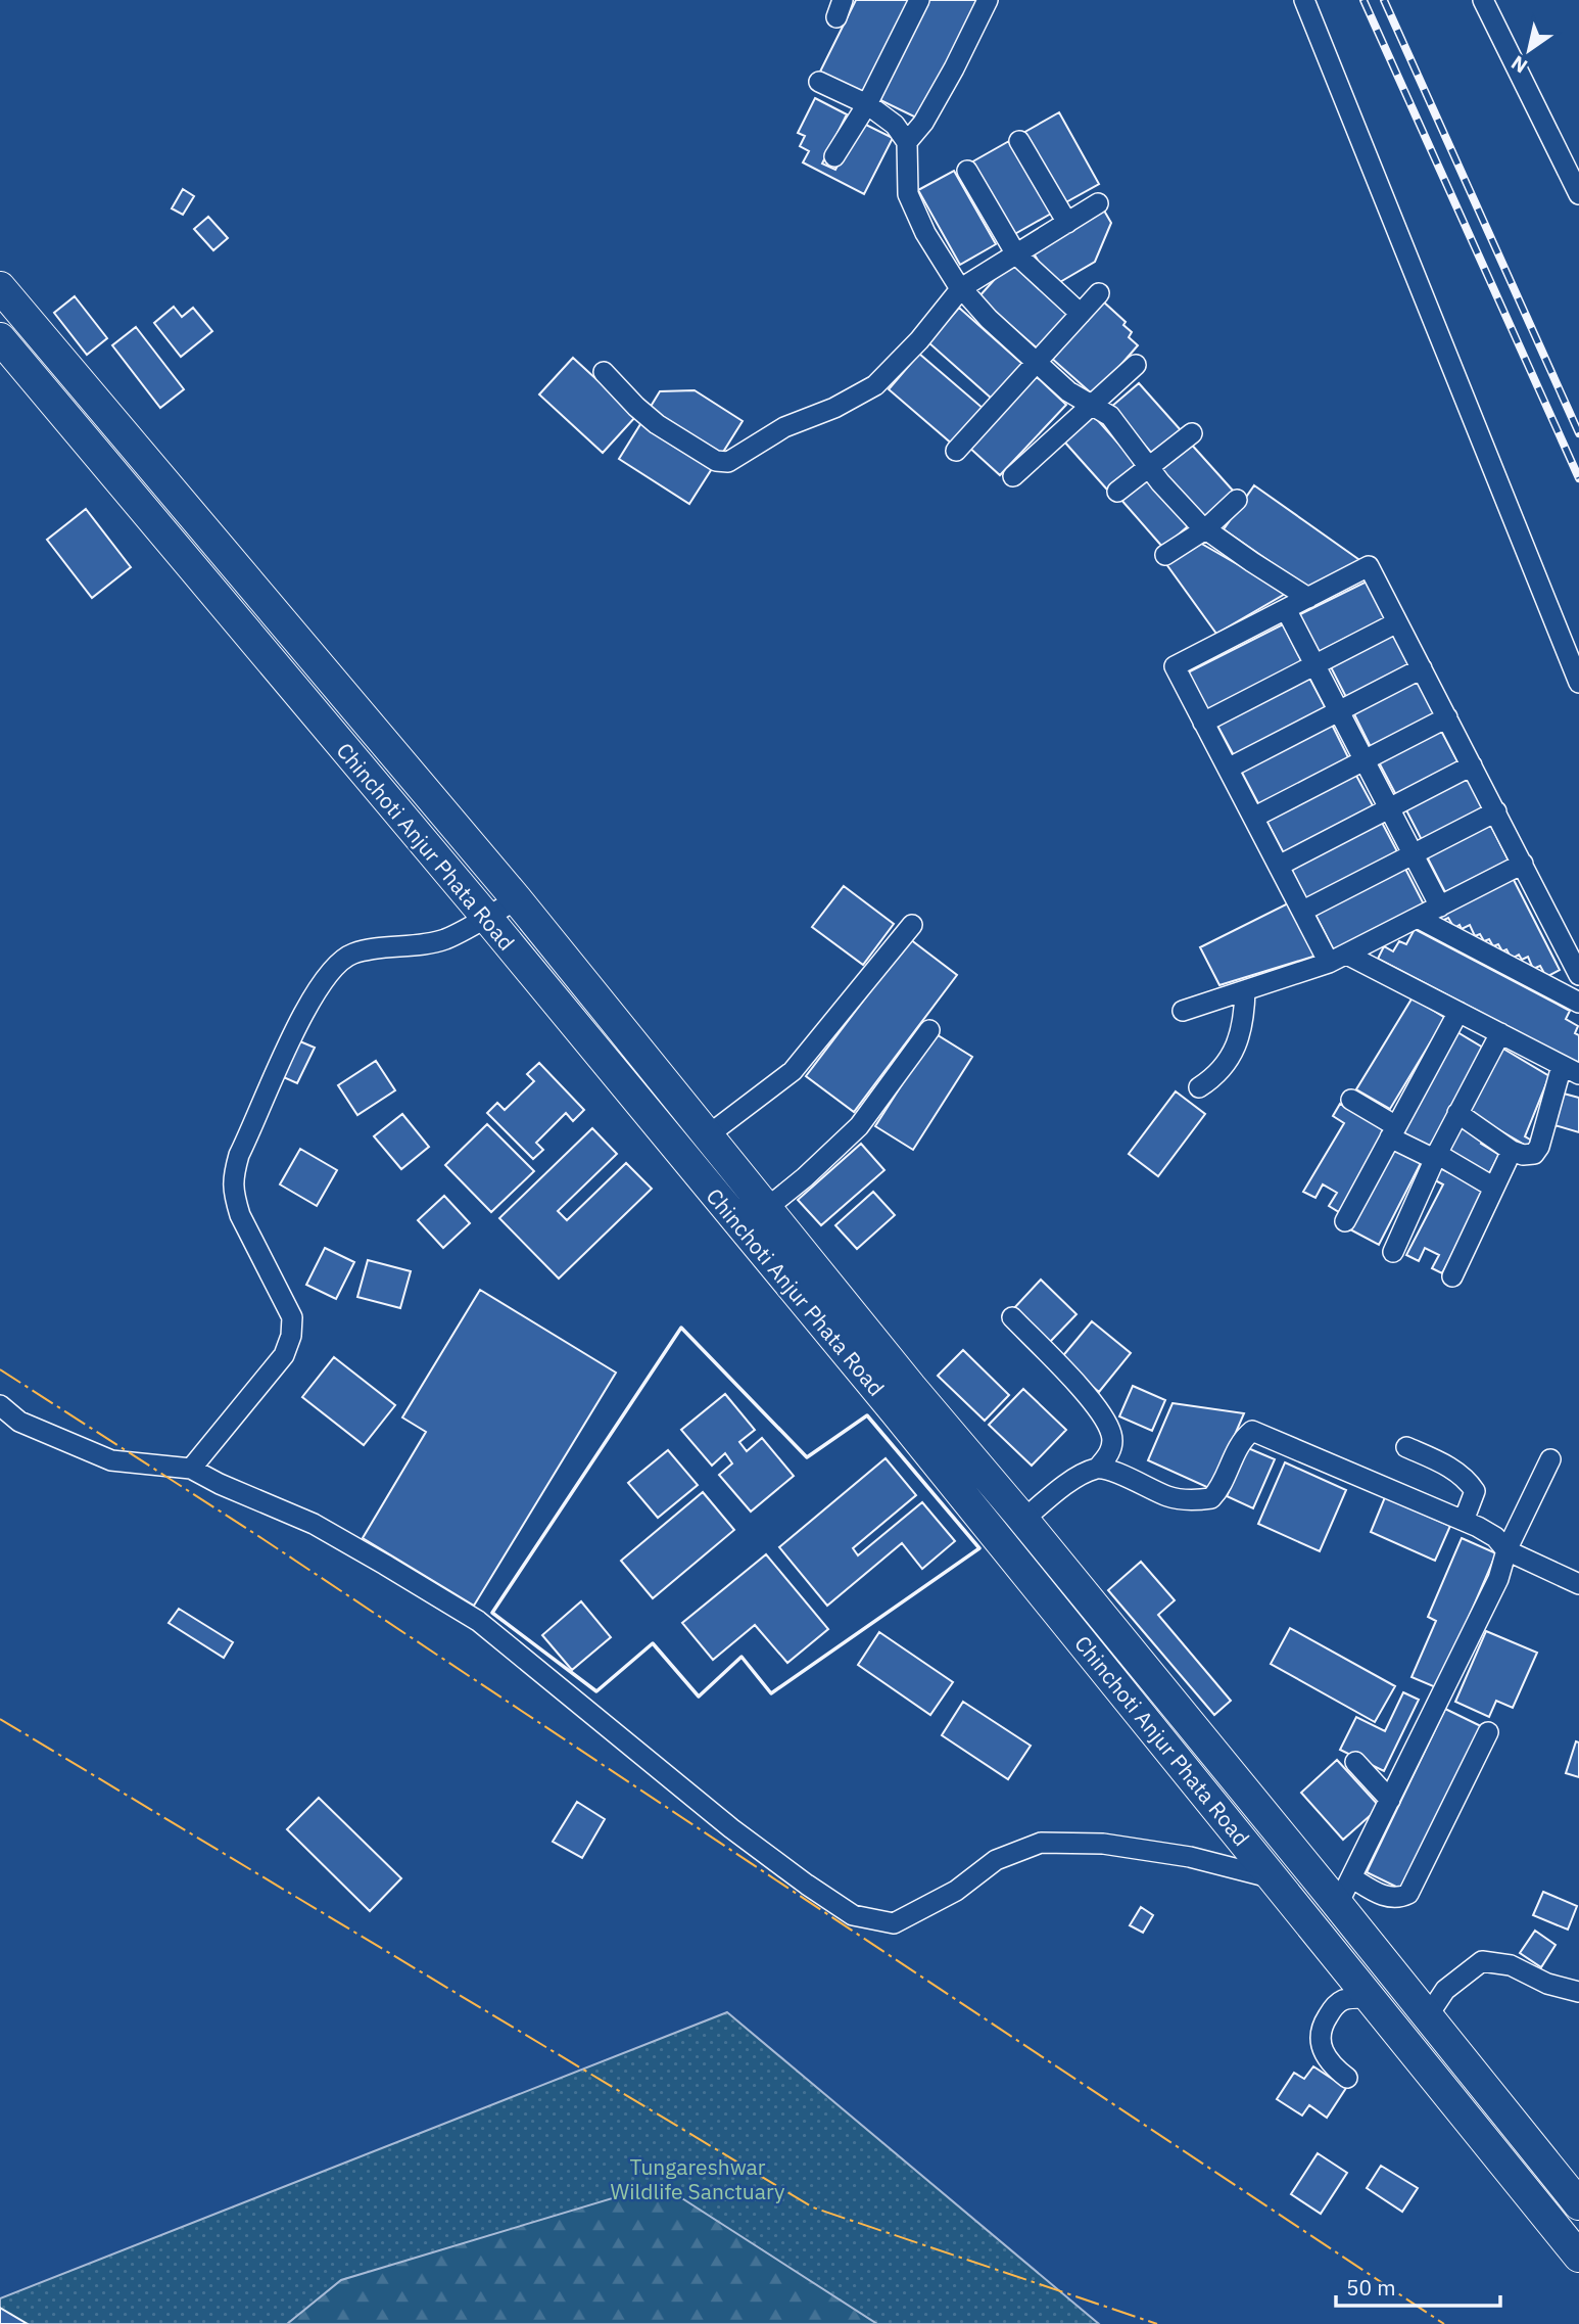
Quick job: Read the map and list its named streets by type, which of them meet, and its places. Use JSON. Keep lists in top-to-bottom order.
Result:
{
  "streets": {
    "main road": ["Chinchoti Anjur Phata Road"]
  },
  "parks": ["Tungareshwar Wildlife Sanctuary"],
  "scale_bar": "50 m",
  "north": "bottom left"
}
